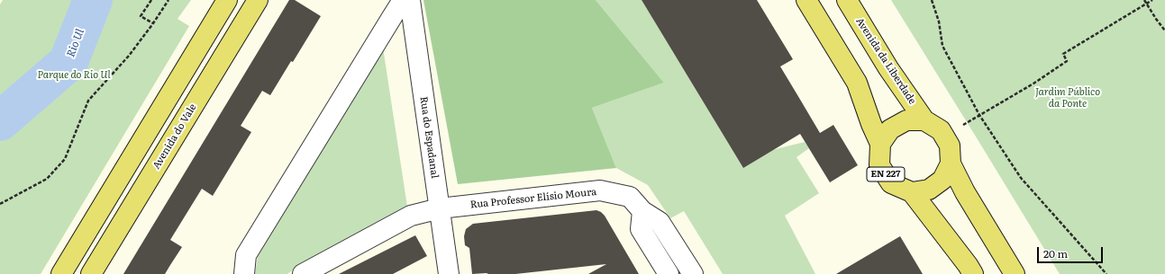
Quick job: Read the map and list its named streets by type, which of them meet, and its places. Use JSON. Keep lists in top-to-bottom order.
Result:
{
  "streets": {
    "main road": ["Avenida da Liberdade", "Avenida do Vale", "EN 227"],
    "street": ["Rua do Espadanal", "Rua Professor Elísio Moura"]
  },
  "crossings": [
    ["Avenida da Liberdade", "EN 227"],
    ["Rua do Espadanal", "Rua Professor Elísio Moura"]
  ],
  "water": ["Rio Ul"],
  "parks": ["Parque do Rio Ul", "Jardim Público da Ponte"],
  "scale_bar": "20 m"
}
